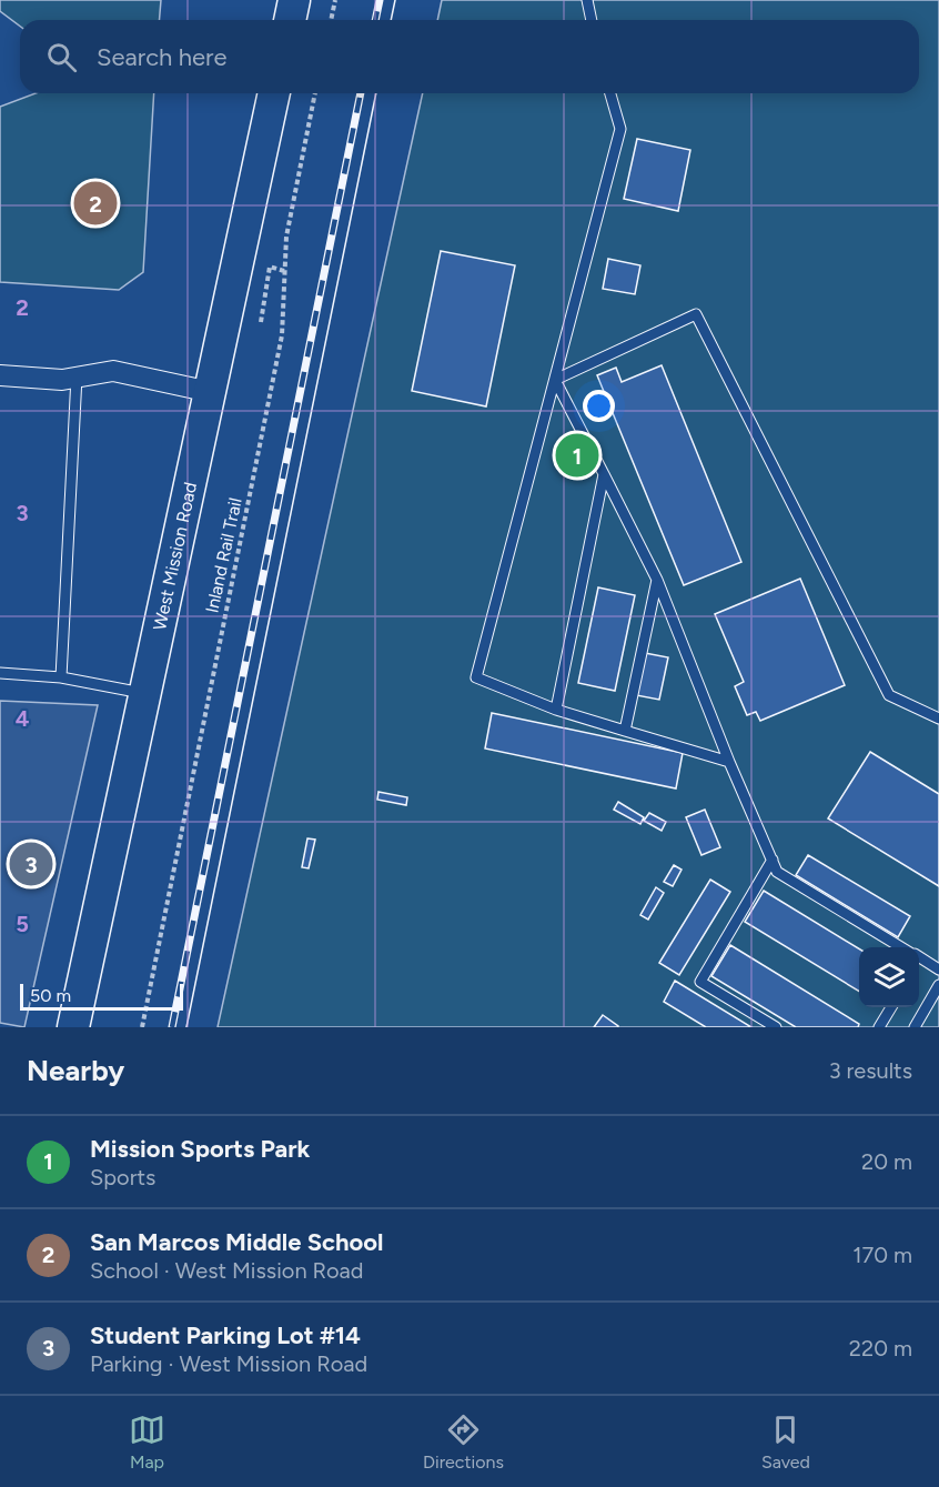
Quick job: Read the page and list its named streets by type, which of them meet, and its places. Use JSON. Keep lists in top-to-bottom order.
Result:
{
  "streets": {
    "main road": ["West Mission Road"],
    "path": ["Inland Rail Trail"]
  },
  "scale_bar": "50 m",
  "page": {
    "search": "Search here",
    "pins": ["2", "1", "3"],
    "scale": "50 m",
    "heading": ["Nearby", "3 results"],
    "list": [
      {
        "mark": "1",
        "name": "Mission Sports Park",
        "note": "Sports",
        "value": "20 m"
      },
      {
        "mark": "2",
        "name": "San Marcos Middle School",
        "note": "School · West Mission Road",
        "value": "170 m"
      },
      {
        "mark": "3",
        "name": "Student Parking Lot #14",
        "note": "Parking · West Mission Road",
        "value": "220 m"
      }
    ],
    "nav": ["Map", "Directions", "Saved"]
  },
  "grid": {
    "rows": [
      "2",
      "3",
      "4",
      "5"
    ]
  }
}
